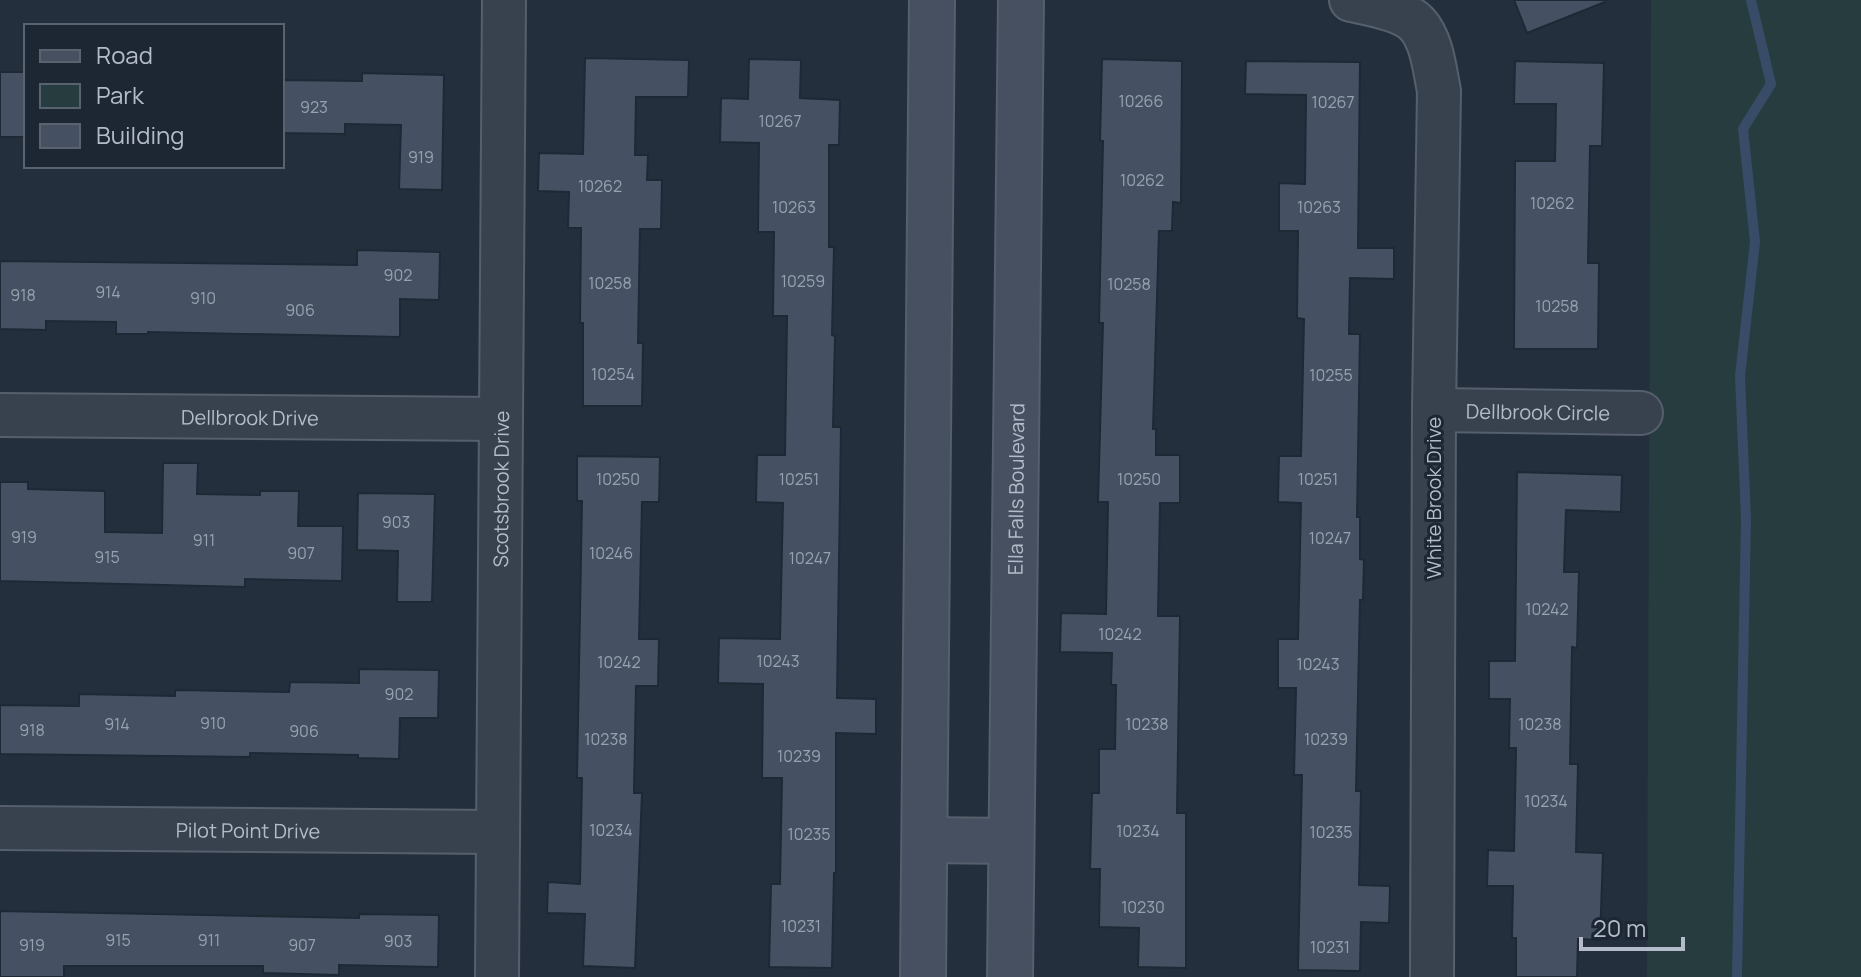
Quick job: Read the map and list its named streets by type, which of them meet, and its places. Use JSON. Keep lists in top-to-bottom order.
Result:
{
  "streets": {
    "street": [
      "Dellbrook Circle",
      "Dellbrook Drive",
      "Scotsbrook Drive",
      "Ella Falls Boulevard",
      "White Brook Drive",
      "Pilot Point Drive"
    ]
  },
  "crossings": [
    ["Dellbrook Circle", "White Brook Drive"],
    ["Dellbrook Drive", "Scotsbrook Drive"],
    ["Scotsbrook Drive", "Pilot Point Drive"]
  ],
  "house_numbers": [
    "10266",
    "10267",
    "923",
    "10267",
    "919",
    "10262",
    "10262",
    "10262",
    "10263",
    "10263",
    "902",
    "10259",
    "10258",
    "10258",
    "914",
    "918",
    "910",
    "10258",
    "906",
    "10254",
    "10255",
    "10250",
    "10251",
    "10250",
    "10251",
    "903",
    "919",
    "10247",
    "911",
    "907",
    "10246",
    "915",
    "10247",
    "10242",
    "10242",
    "10243",
    "10242",
    "10243",
    "902",
    "910",
    "914",
    "10238",
    "10238",
    "918",
    "906",
    "10238",
    "10239",
    "10239",
    "10234",
    "10234",
    "10234",
    "10235",
    "10235",
    "10230",
    "10231",
    "915",
    "911",
    "903",
    "919",
    "907",
    "10231"
  ],
  "legend": ["Road", "Park", "Building"],
  "scale_bar": "20 m"
}
